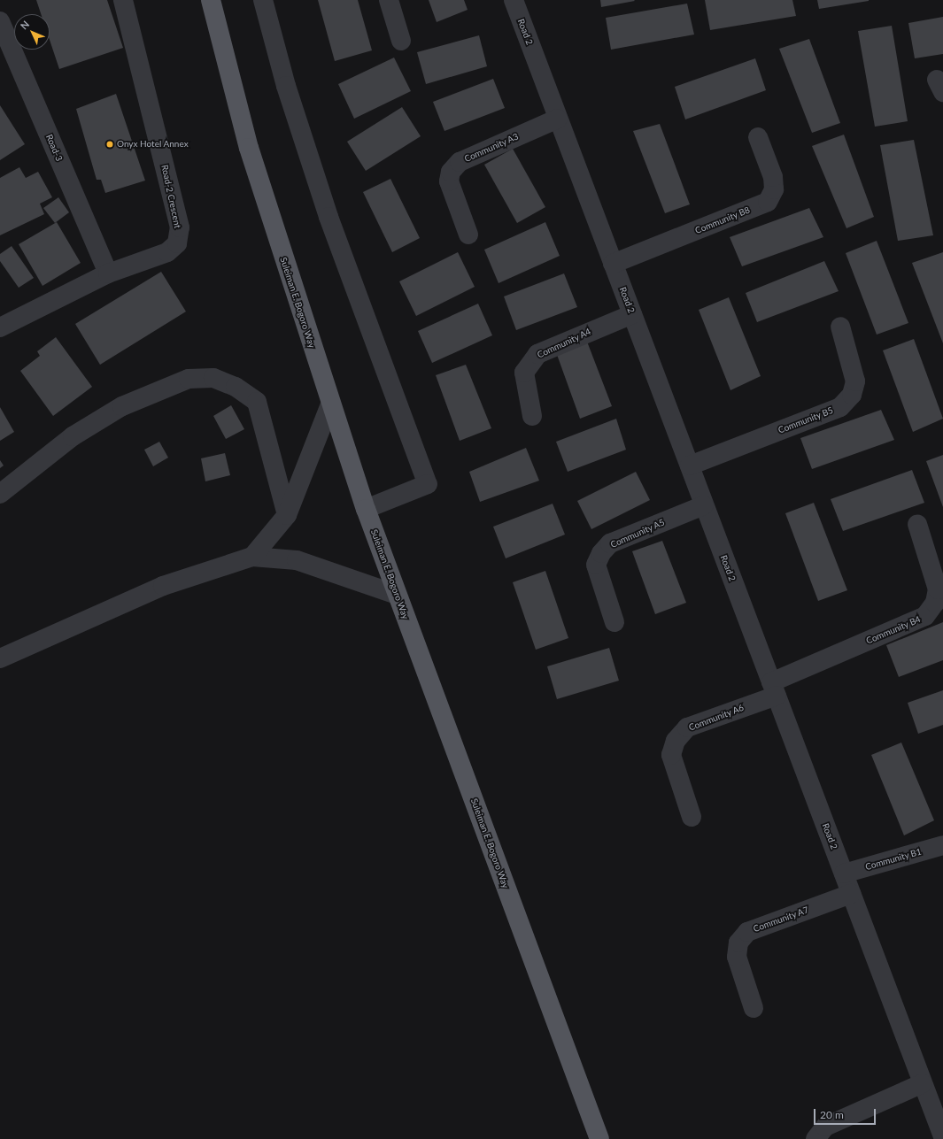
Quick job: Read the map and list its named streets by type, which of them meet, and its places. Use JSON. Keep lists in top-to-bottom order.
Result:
{
  "streets": {
    "main road": ["Suleiman E. Bogoro Way"],
    "street": [
      "Road 2",
      "Road-3",
      "Community A3",
      "Road-2 Crescent",
      "Community B8",
      "Community A4",
      "Community B5",
      "Community A5",
      "Community B4",
      "Community A6",
      "Community B1",
      "Community A7"
    ]
  },
  "crossings": [
    ["Road 2", "Community A3"],
    ["Road 2", "Community B8"],
    ["Road 2", "Community A4"],
    ["Road 2", "Community B5"],
    ["Road 2", "Community A5"],
    ["Road 2", "Community B4"],
    ["Road 2", "Community A6"],
    ["Road 2", "Community B1"],
    ["Road 2", "Community A7"],
    ["Road-3", "Road-2 Crescent"],
    ["Community B4", "Community A6"]
  ],
  "places": ["Onyx Hotel Annex"],
  "scale_bar": "20 m",
  "north": "top left"
}
